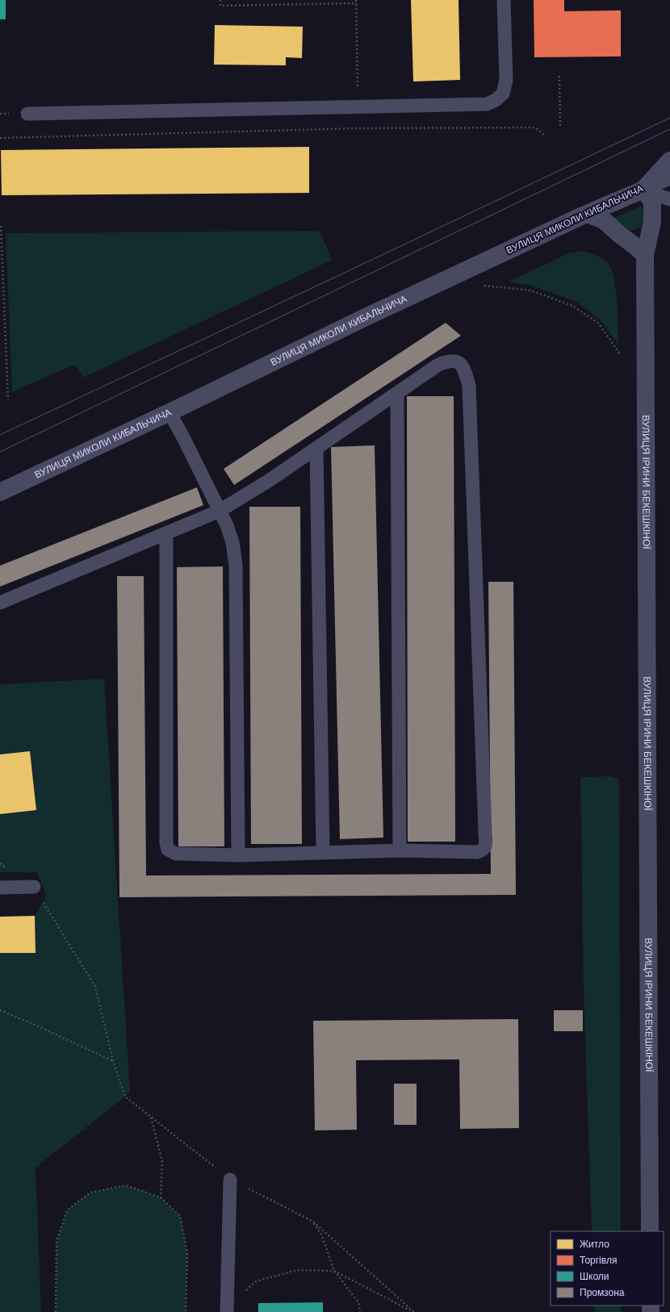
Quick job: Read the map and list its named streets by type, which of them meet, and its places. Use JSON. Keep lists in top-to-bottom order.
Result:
{
  "streets": {
    "street": ["ВУЛИЦЯ МИКОЛИ КИБАЛЬЧИЧА", "ВУЛИЦЯ ІРИНИ БЕКЕШКІНОЇ"]
  },
  "crossings": [
    ["ВУЛИЦЯ МИКОЛИ КИБАЛЬЧИЧА", "ВУЛИЦЯ ІРИНИ БЕКЕШКІНОЇ"]
  ],
  "legend": [
    "Житло",
    "Торгівля",
    "Школи",
    "Промзона"
  ]
}
